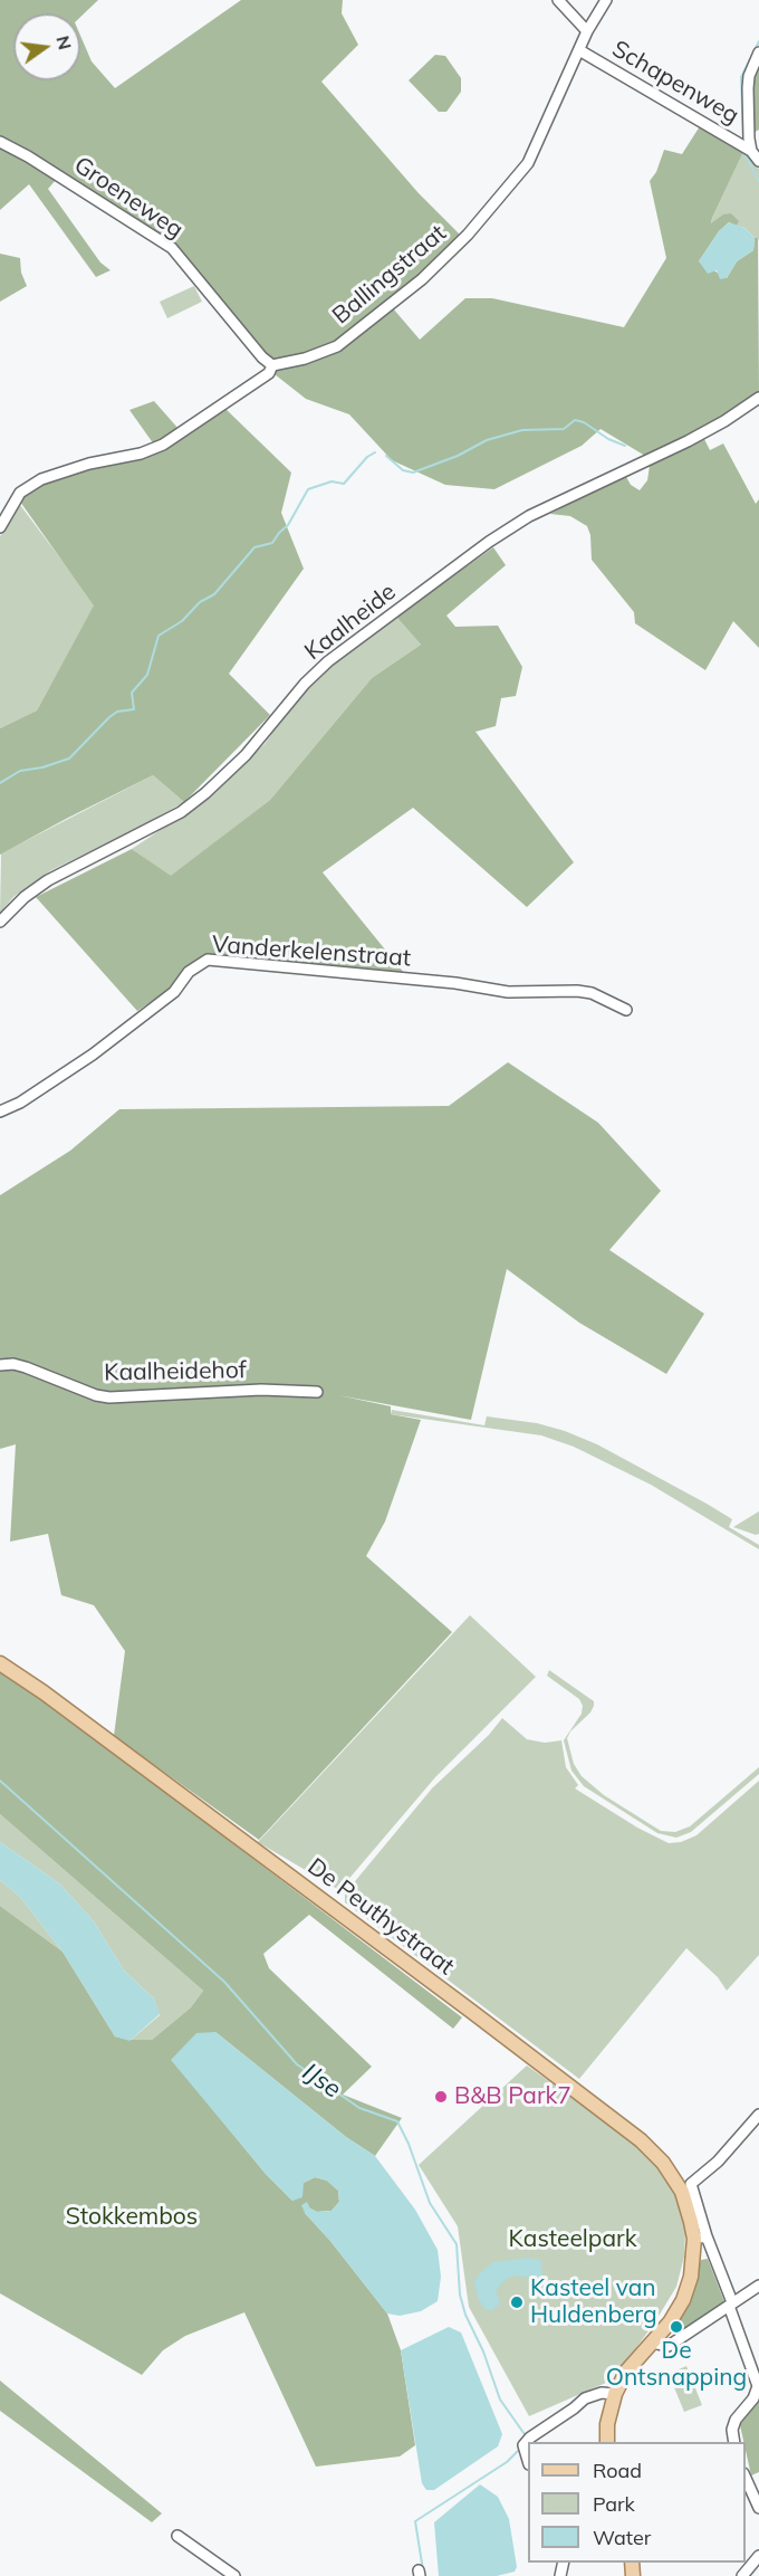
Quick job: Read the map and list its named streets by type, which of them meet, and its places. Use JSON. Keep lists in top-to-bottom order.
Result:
{
  "streets": {
    "main road": ["De Peuthystraat"],
    "street": [
      "Schapenweg",
      "Groeneweg",
      "Ballingstraat",
      "Kaalheide",
      "Vanderkelenstraat",
      "Kaalheidehof"
    ]
  },
  "crossings": [
    ["Schapenweg", "Ballingstraat"],
    ["Groeneweg", "Ballingstraat"]
  ],
  "water": ["IJse"],
  "parks": ["Stokkembos", "Kasteelpark"],
  "places": ["B&B Park7", "Kasteel van Huldenberg", "De Ontsnapping"],
  "legend": ["Road", "Park", "Water"],
  "north": "right"
}
